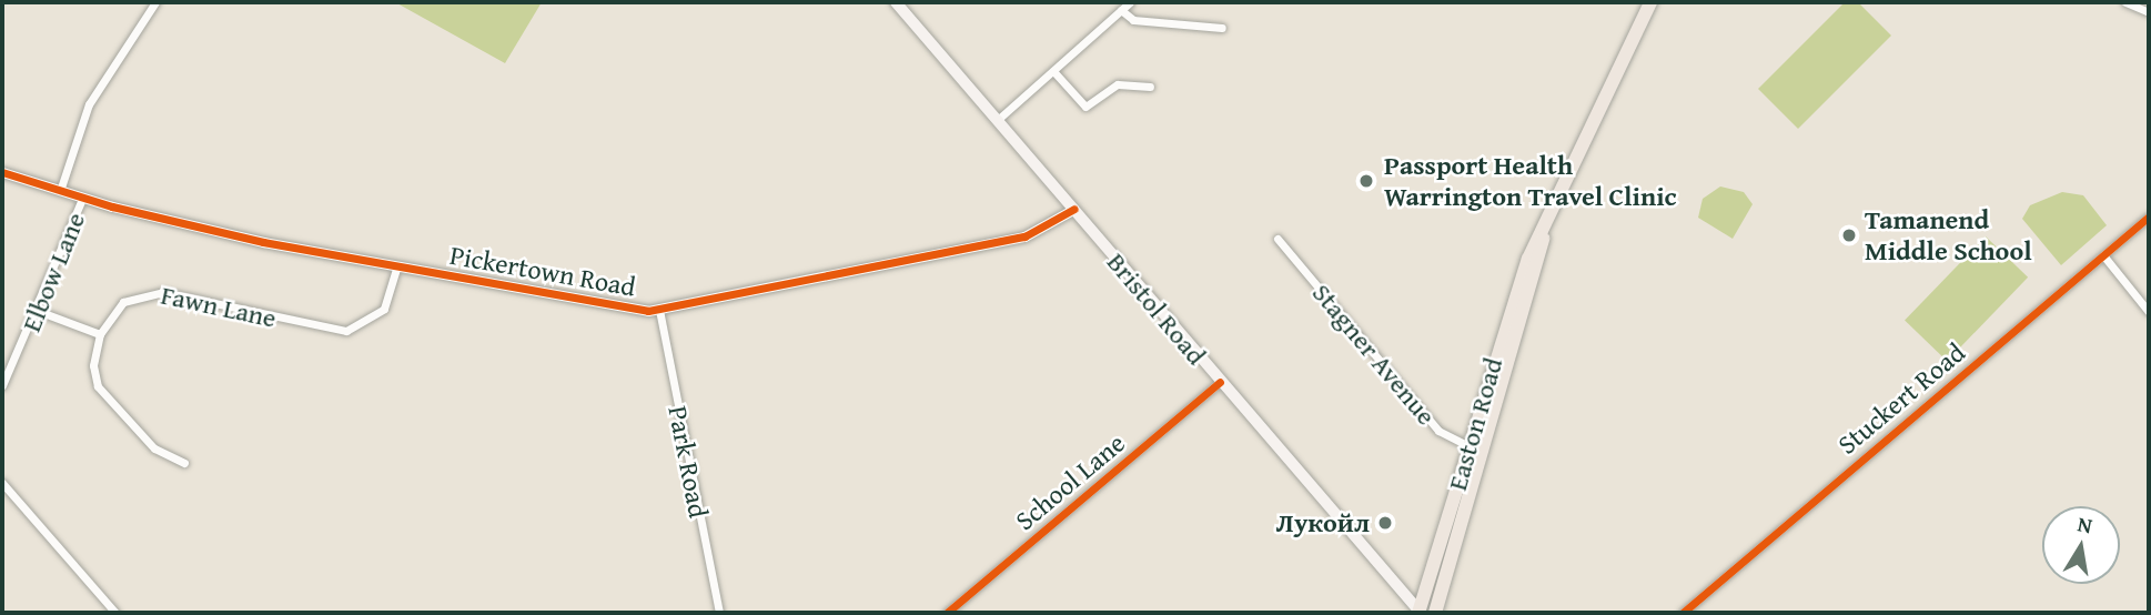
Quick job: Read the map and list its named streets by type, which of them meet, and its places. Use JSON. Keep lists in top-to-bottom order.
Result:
{
  "streets": {
    "highway": ["Easton Road"],
    "main road": ["Bristol Road"],
    "street": [
      "Pickertown Road",
      "Elbow Lane",
      "Fawn Lane",
      "Stagner Avenue",
      "Stuckert Road",
      "Park Road",
      "School Lane"
    ]
  },
  "crossings": [
    ["Pickertown Road", "Elbow Lane"],
    ["Pickertown Road", "Fawn Lane"],
    ["Pickertown Road", "Bristol Road"],
    ["Pickertown Road", "Park Road"],
    ["Bristol Road", "Easton Road"],
    ["Bristol Road", "School Lane"],
    ["Stagner Avenue", "Easton Road"]
  ],
  "places": ["Passport Health Warrington Travel Clinic", "Tamanend Middle School", "Лукойл"],
  "north": "top"
}
